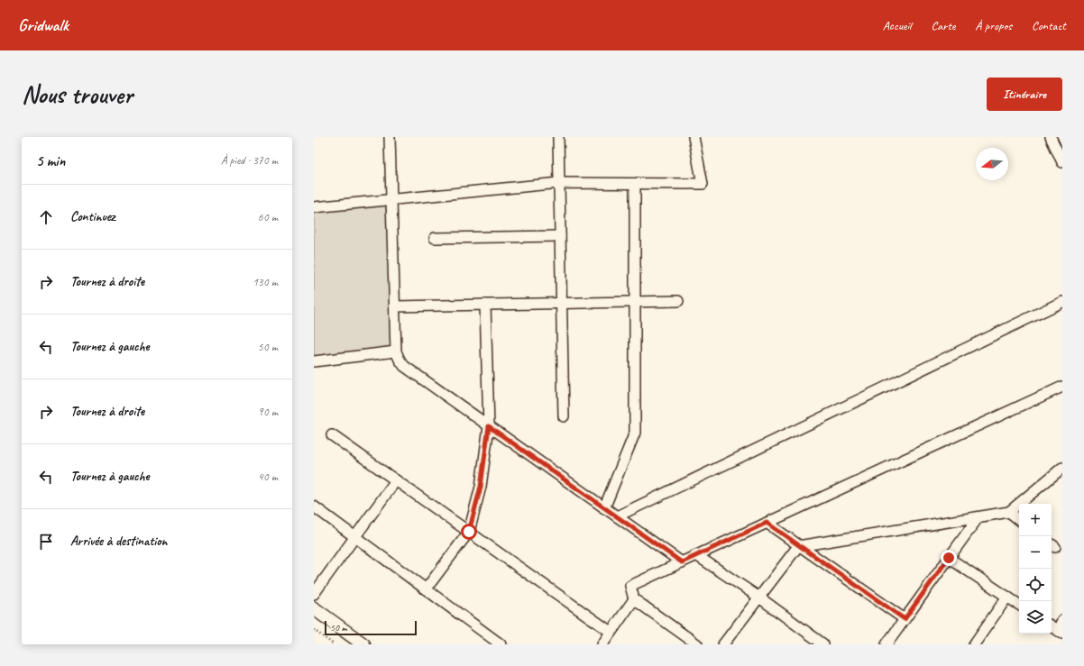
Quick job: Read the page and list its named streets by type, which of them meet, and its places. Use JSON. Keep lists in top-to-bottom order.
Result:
{
  "scale_bar": "50 m",
  "north": "left",
  "page": {
    "header": "Gridwalk",
    "nav": [
      "Accueil",
      "Carte",
      "À propos",
      "Contact"
    ],
    "buttons": "Itinéraire",
    "title": "Nous trouver",
    "heading": ["5 min", "À pied · 370 m"],
    "list": [
      ["Continuez", "60 m"],
      ["Tournez à droite", "130 m"],
      ["Tournez à gauche", "50 m"],
      ["Tournez à droite", "90 m"],
      ["Tournez à gauche", "40 m"],
      "Arrivée à destination"
    ],
    "map_buttons": ["+", "−"],
    "scale": "50 m"
  }
}
